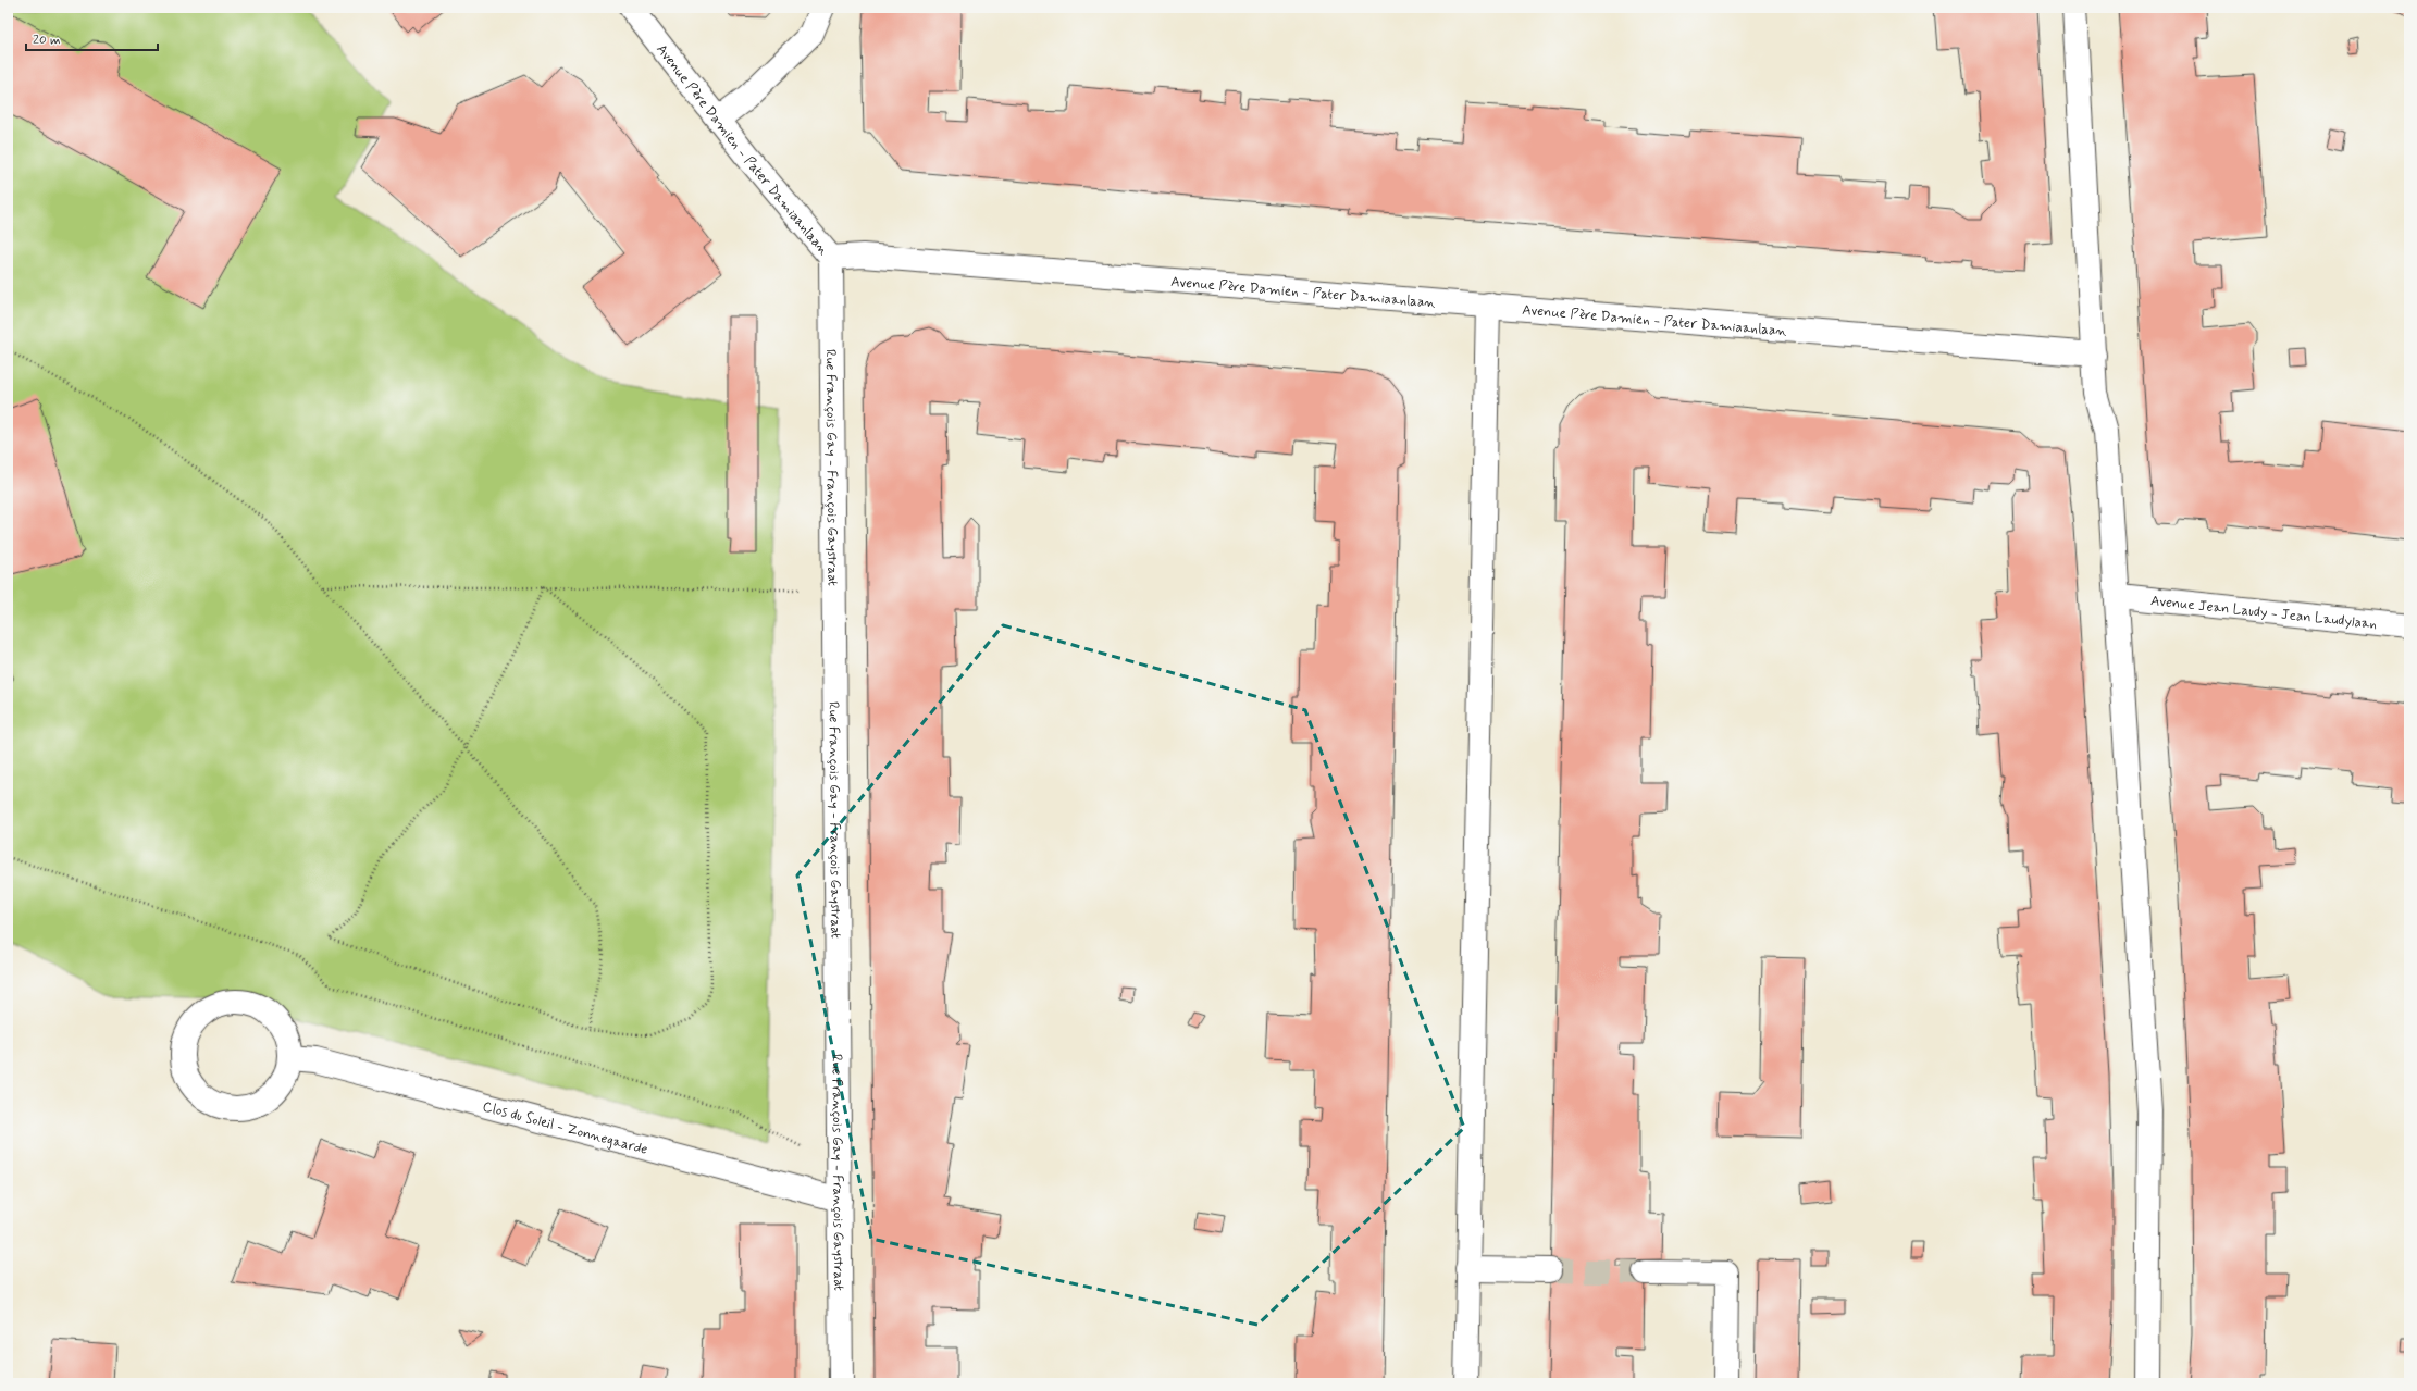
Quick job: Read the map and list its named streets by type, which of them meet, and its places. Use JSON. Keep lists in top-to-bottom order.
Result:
{
  "streets": {
    "street": [
      "Avenue Père Damien - Pater Damiaanlaan",
      "Rue François Gay - François Gaystraat",
      "Avenue Jean Laudy - Jean Laudylaan",
      "Clos du Soleil - Zonnegaarde"
    ]
  },
  "crossings": [
    ["Avenue Père Damien - Pater Damiaanlaan", "Rue François Gay - François Gaystraat"],
    ["Rue François Gay - François Gaystraat", "Clos du Soleil - Zonnegaarde"]
  ],
  "scale_bar": "20 m"
}
